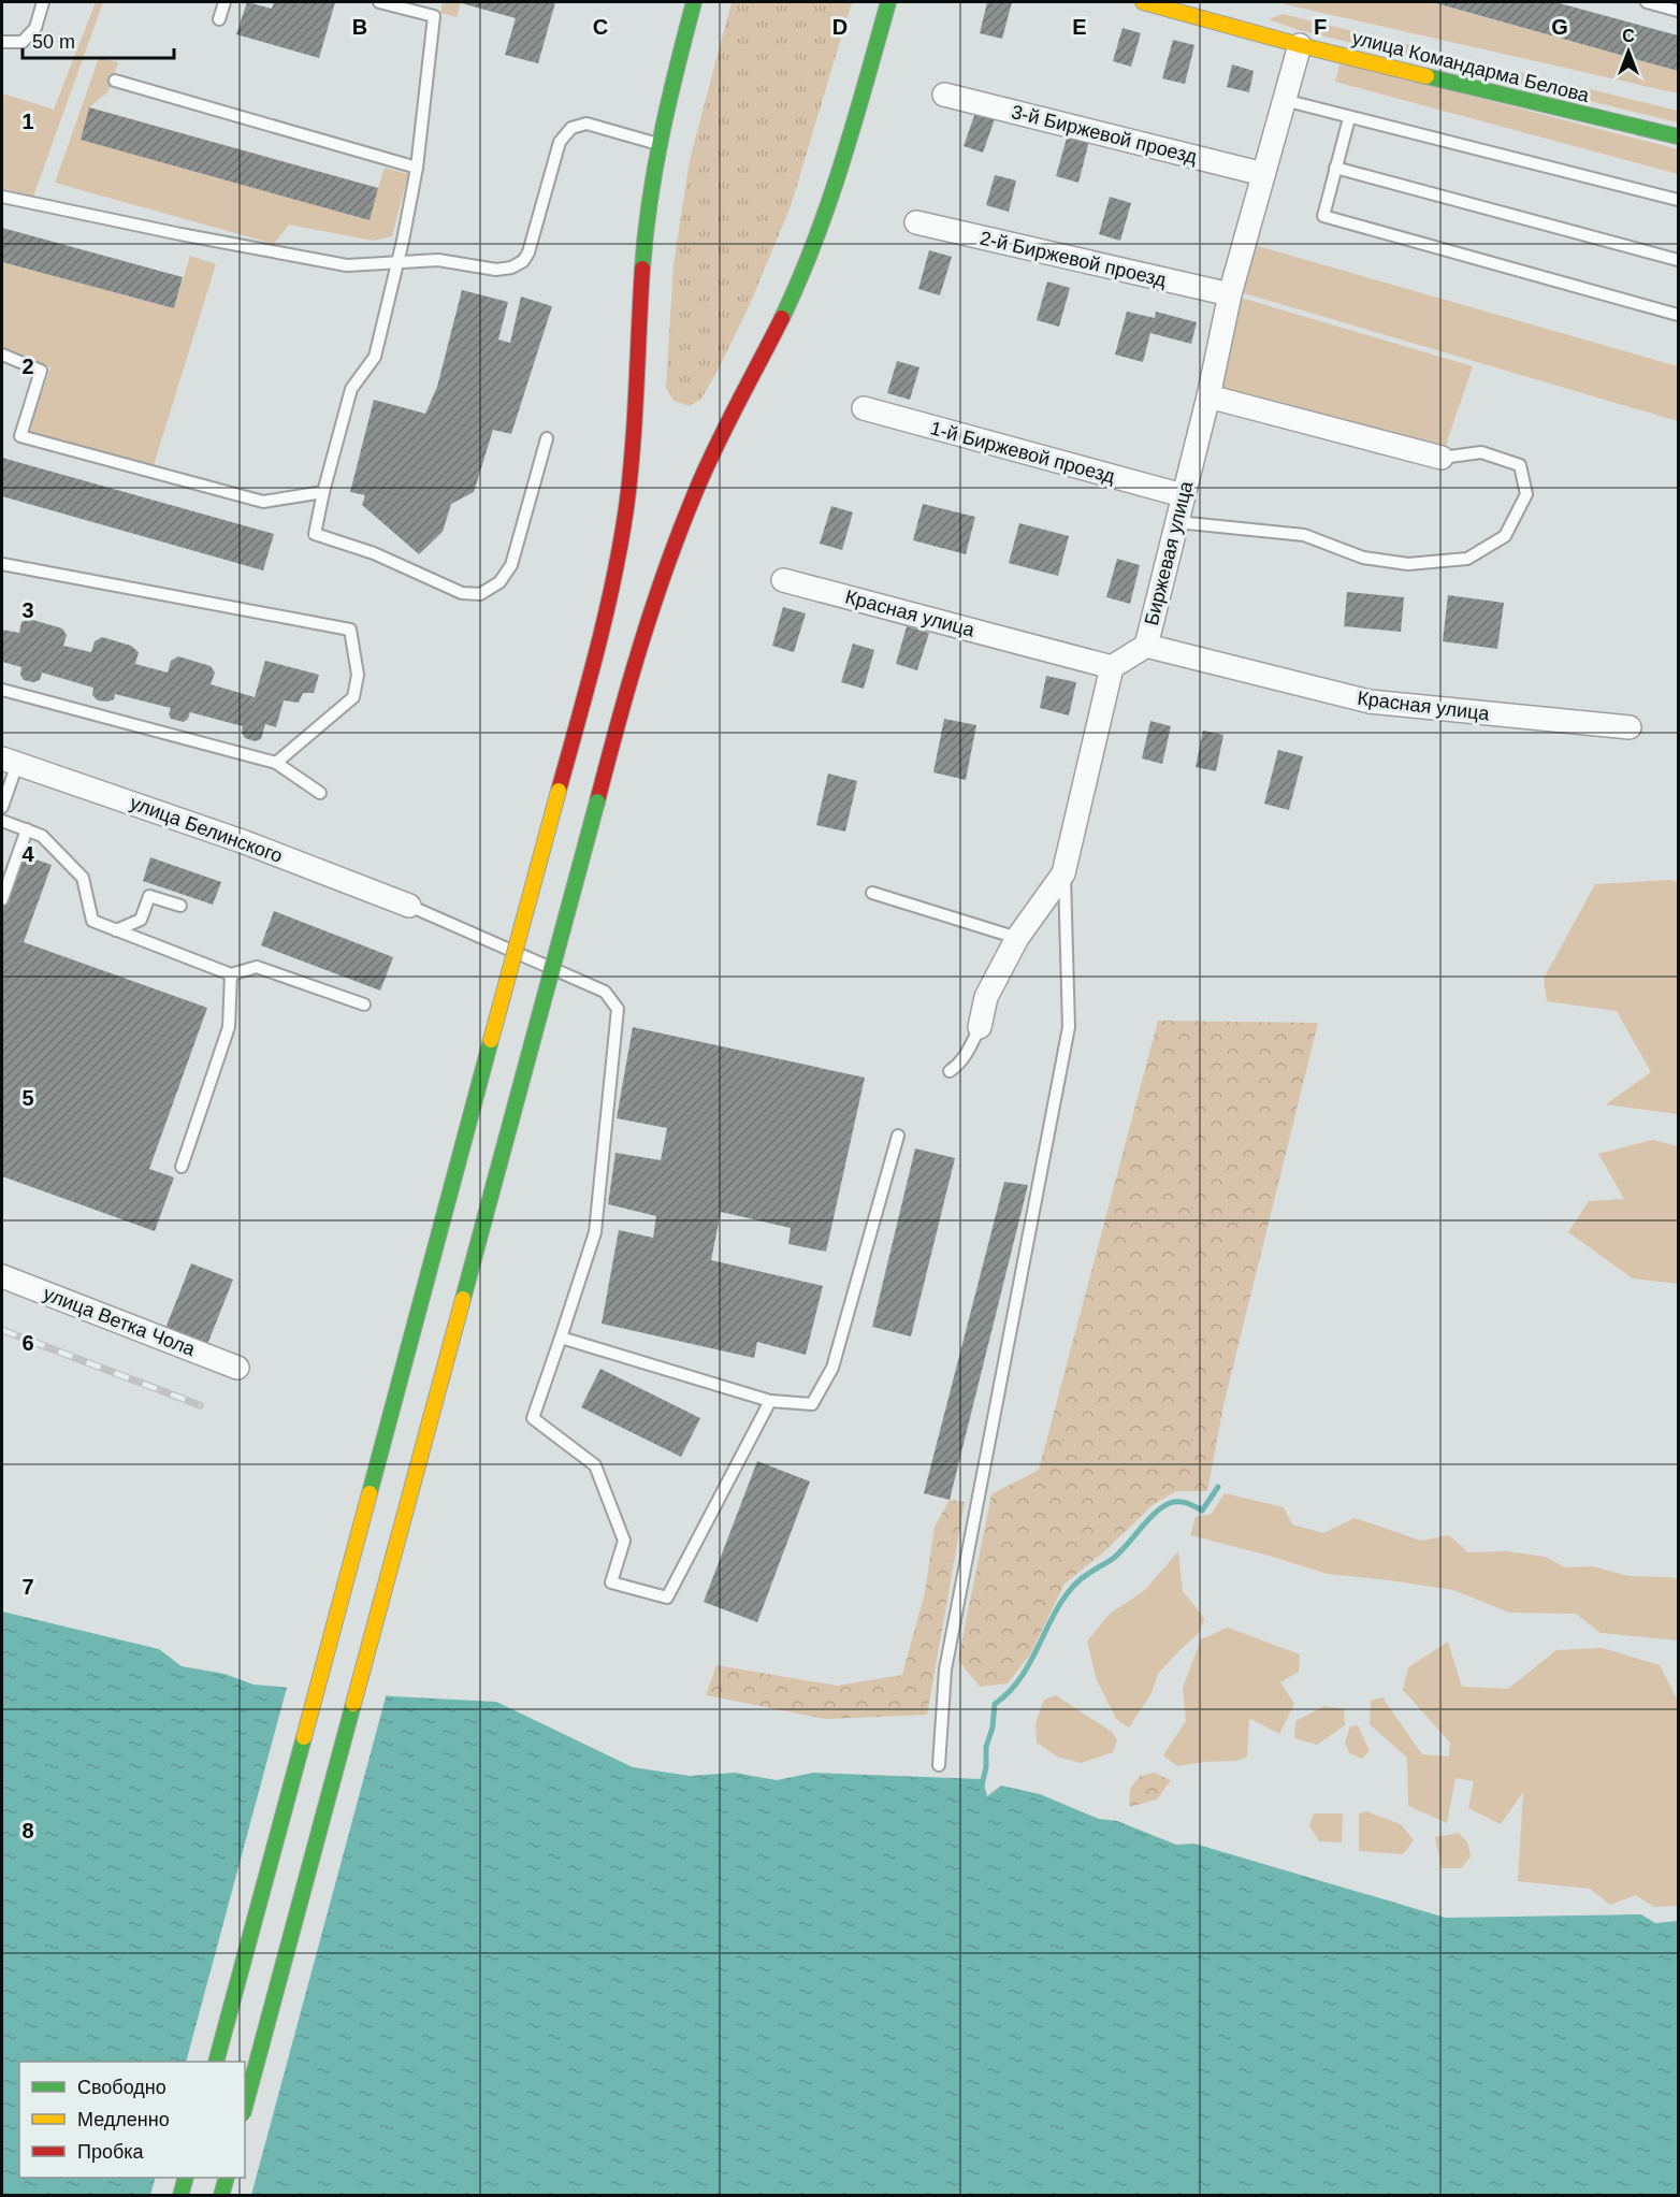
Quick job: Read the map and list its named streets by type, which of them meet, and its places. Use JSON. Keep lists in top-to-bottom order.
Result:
{
  "streets": {
    "main road": ["улица Командарма Белова"],
    "street": [
      "3-й Биржевой проезд",
      "2-й Биржевой проезд",
      "1-й Биржевой проезд",
      "Биржевая улица",
      "Красная улица",
      "улица Белинского",
      "улица Ветка Чола"
    ]
  },
  "crossings": [
    ["улица Командарма Белова", "Биржевая улица"],
    ["3-й Биржевой проезд", "Биржевая улица"],
    ["2-й Биржевой проезд", "Биржевая улица"],
    ["1-й Биржевой проезд", "Биржевая улица"],
    ["Биржевая улица", "Красная улица"]
  ],
  "legend": ["Свободно", "Медленно", "Пробка"],
  "scale_bar": "50 m",
  "north": "top",
  "grid": {
    "columns": [
      "B",
      "C",
      "D",
      "E",
      "F",
      "G"
    ],
    "rows": [
      "1",
      "2",
      "3",
      "4",
      "5",
      "6",
      "7",
      "8"
    ]
  }
}
